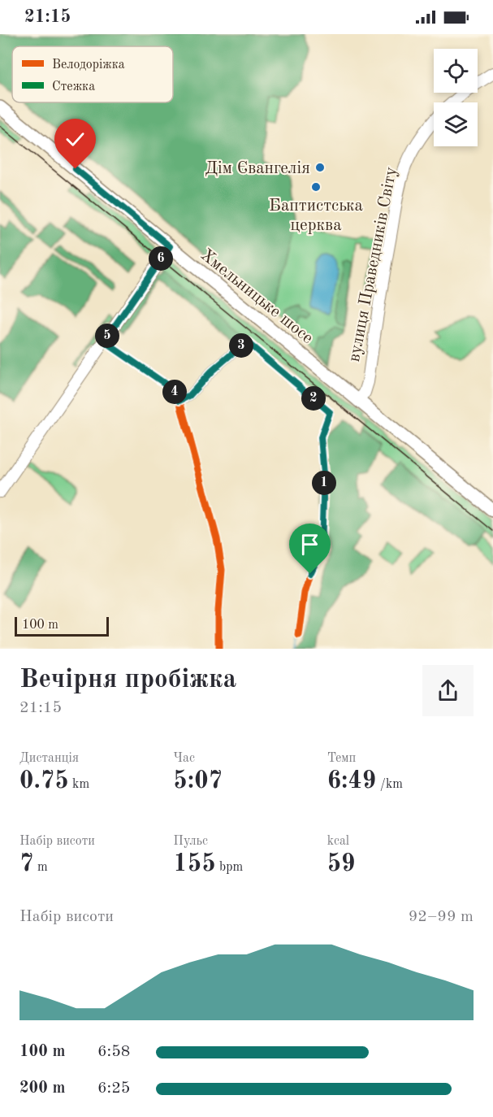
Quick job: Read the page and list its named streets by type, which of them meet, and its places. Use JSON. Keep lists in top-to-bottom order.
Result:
{
  "streets": {
    "main road": ["вулиця Праведників Світу", "Хмельницьке шосе"]
  },
  "crossings": [
    ["вулиця Праведників Світу", "Хмельницьке шосе"]
  ],
  "places": ["Дім Євангелія", "Баптистська церква"],
  "legend": ["Велодоріжка", "Стежка"],
  "scale_bar": "100 m",
  "page": {
    "status": "21:15",
    "pins": [
      "6",
      "5",
      "3",
      "4",
      "2",
      "1"
    ],
    "scale": "100 m",
    "heading": ["Вечірня пробіжка", "21:15"],
    "stats": [
      ["Дистанція", "0.75 km"],
      ["Час", "5:07"],
      ["Темп", "6:49 /km"],
      ["Набір висоти", "7 m"],
      ["Пульс", "155 bpm"],
      ["kcal", "59"]
    ],
    "chart": ["Набір висоти", "92–99 m"],
    "list": [
      {
        "name": "100 m",
        "note": "6:58"
      },
      {
        "name": "200 m",
        "note": "6:25"
      }
    ]
  }
}
